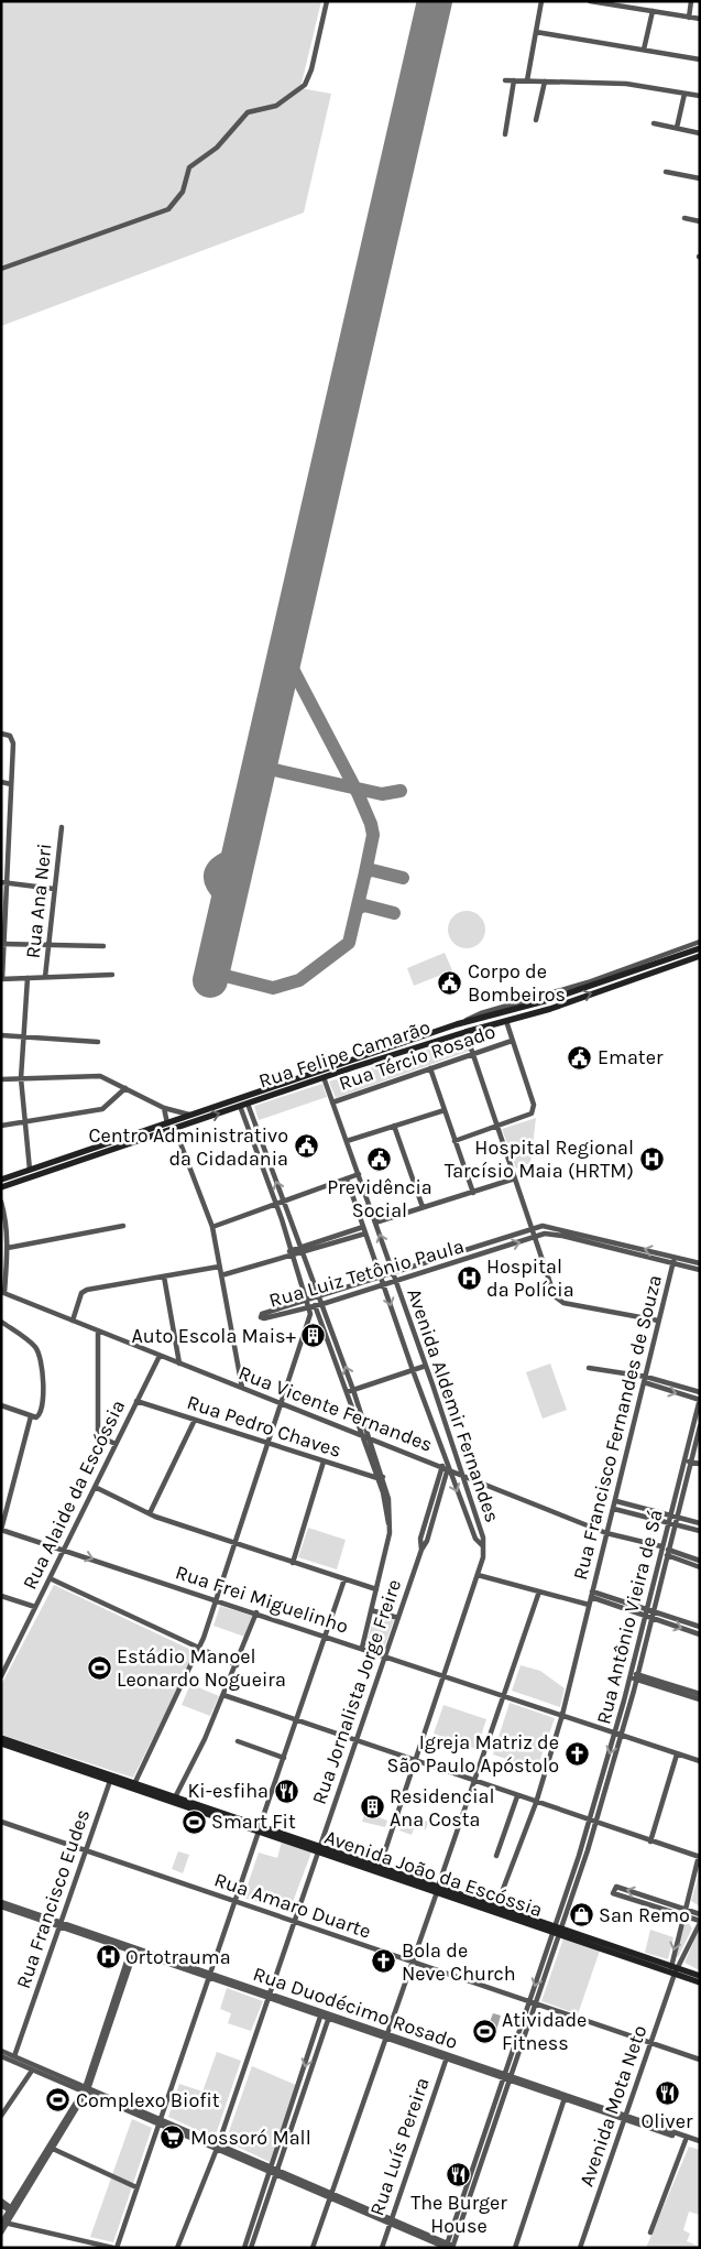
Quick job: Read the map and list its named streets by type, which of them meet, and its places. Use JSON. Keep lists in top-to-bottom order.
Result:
{
  "streets": {
    "main road": ["Rua Felipe Camarão", "Avenida João da Escóssia"],
    "street": [
      "Rua Ana Neri",
      "Rua Tércio Rosado",
      "Rua Luiz Tetônio Paula",
      "Avenida Aldemir Fernandes",
      "Rua Vicente Fernandes",
      "Rua Pedro Chaves",
      "Rua Francisco Fernandes de Souza",
      "Rua Alaide da Escóssia",
      "Rua Frei Miguelinho",
      "Rua Antônio Vieira de Sá",
      "Rua Jornalista Jorge Freire",
      "Rua Francisco Eudes",
      "Rua Amaro Duarte",
      "Rua Duodécimo Rosado",
      "Avenida Mota Neto",
      "Rua Luís Pereira"
    ]
  },
  "crossings": [
    ["Rua Felipe Camarão", "Avenida Aldemir Fernandes"],
    ["Rua Tércio Rosado", "Avenida Aldemir Fernandes"],
    ["Rua Luiz Tetônio Paula", "Avenida Aldemir Fernandes"],
    ["Avenida Aldemir Fernandes", "Rua Vicente Fernandes"],
    ["Rua Vicente Fernandes", "Rua Francisco Fernandes de Souza"],
    ["Rua Vicente Fernandes", "Rua Alaide da Escóssia"],
    ["Rua Vicente Fernandes", "Rua Antônio Vieira de Sá"],
    ["Rua Vicente Fernandes", "Rua Jornalista Jorge Freire"],
    ["Rua Pedro Chaves", "Rua Alaide da Escóssia"],
    ["Rua Francisco Fernandes de Souza", "Rua Frei Miguelinho"],
    ["Rua Francisco Fernandes de Souza", "Avenida João da Escóssia"],
    ["Rua Alaide da Escóssia", "Rua Frei Miguelinho"],
    ["Rua Frei Miguelinho", "Rua Antônio Vieira de Sá"],
    ["Rua Frei Miguelinho", "Rua Jornalista Jorge Freire"],
    ["Rua Antônio Vieira de Sá", "Avenida João da Escóssia"],
    ["Rua Antônio Vieira de Sá", "Rua Amaro Duarte"],
    ["Rua Antônio Vieira de Sá", "Rua Duodécimo Rosado"],
    ["Rua Jornalista Jorge Freire", "Avenida João da Escóssia"],
    ["Rua Jornalista Jorge Freire", "Rua Amaro Duarte"],
    ["Rua Jornalista Jorge Freire", "Rua Duodécimo Rosado"],
    ["Avenida João da Escóssia", "Rua Francisco Eudes"],
    ["Avenida João da Escóssia", "Avenida Mota Neto"],
    ["Rua Francisco Eudes", "Rua Amaro Duarte"],
    ["Rua Francisco Eudes", "Rua Duodécimo Rosado"],
    ["Rua Amaro Duarte", "Avenida Mota Neto"],
    ["Rua Duodécimo Rosado", "Avenida Mota Neto"],
    ["Rua Duodécimo Rosado", "Rua Luís Pereira"]
  ],
  "places": {
    "public building": [
      "Corpo de Bombeiros",
      "Emater",
      "Centro Administrativo da Cidadania",
      "Previdência Social"
    ],
    "hospital": ["Hospital Regional Tarcísio Maia (HRTM)", "Hospital da Polícia", "Ortotrauma"],
    "building": ["Auto Escola Mais+", "Residencial Ana Costa"],
    "sports": [
      "Estádio Manoel Leonardo Nogueira",
      "Smart Fit",
      "Atividade Fitness",
      "Complexo Biofit"
    ],
    "church": ["Igreja Matriz de São Paulo Apóstolo", "Bola de Neve Church"],
    "restaurant": ["Ki-esfiha", "Oliver", "The Burger House"],
    "shop": ["San Remo"],
    "supermarket": ["Mossoró Mall"]
  }
}
